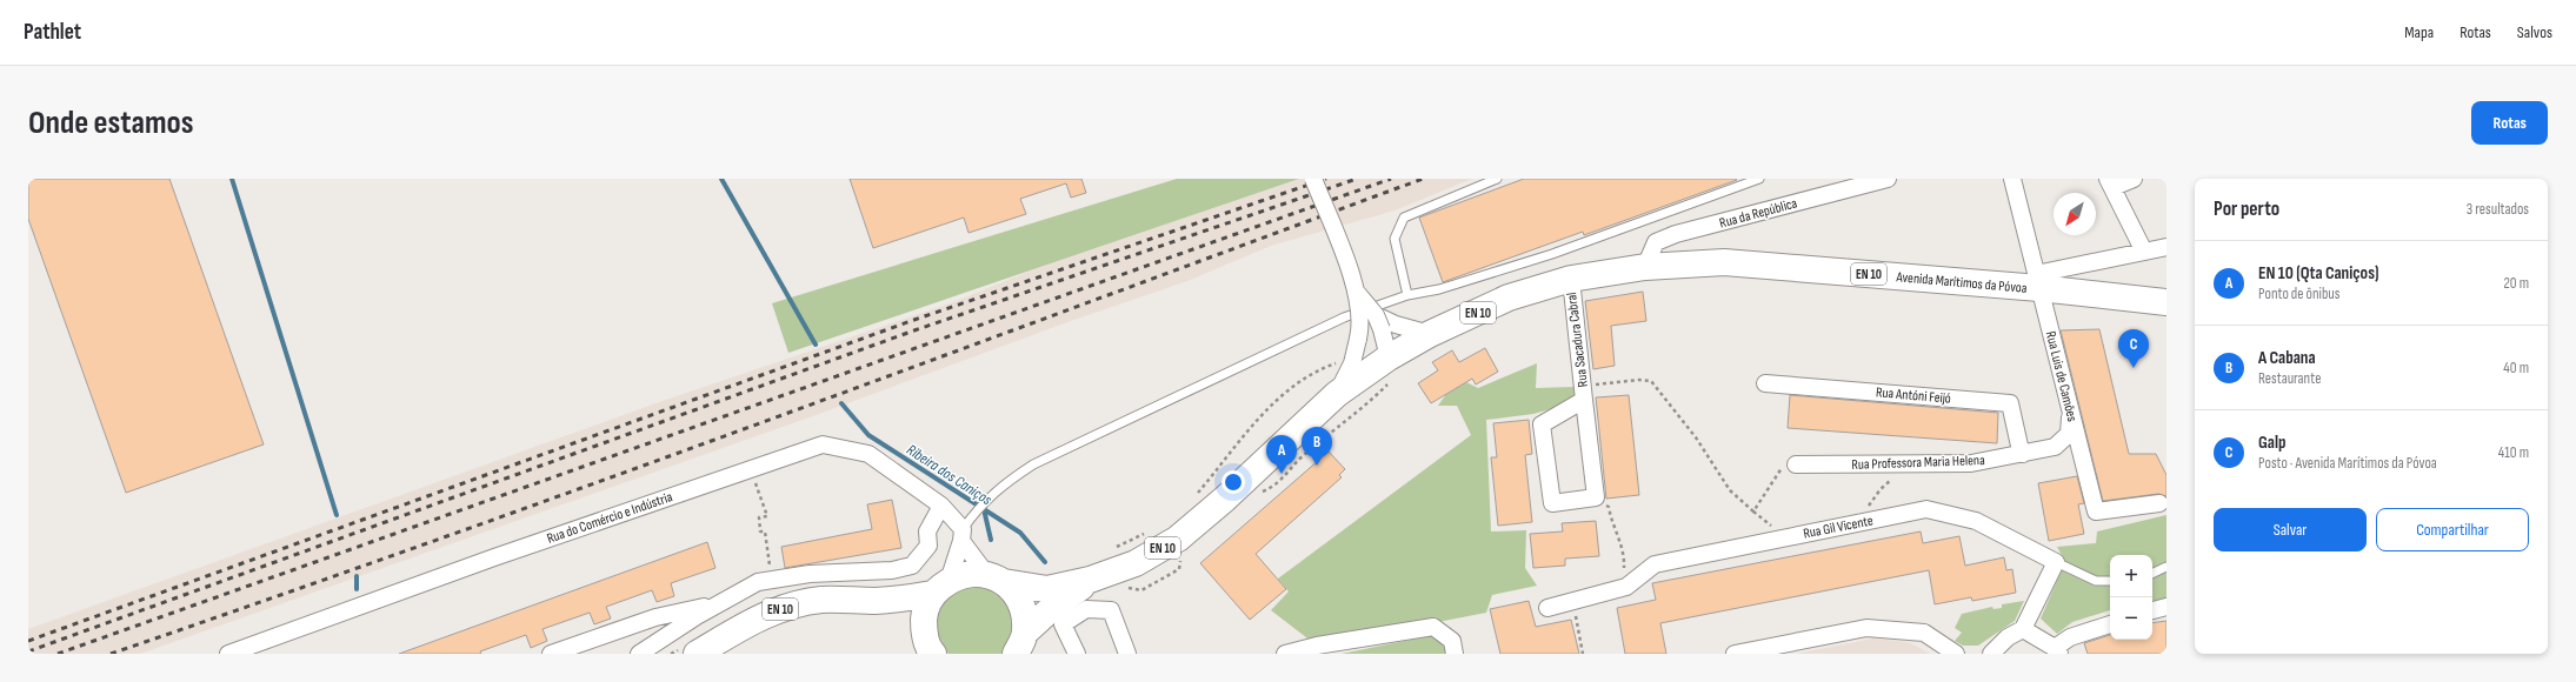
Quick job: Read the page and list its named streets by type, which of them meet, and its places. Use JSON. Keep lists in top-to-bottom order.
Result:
{
  "streets": {
    "main road": ["EN 10", "Avenida Marítimos da Póvoa"],
    "street": [
      "Rua da República",
      "Rua Sacadura Cabral",
      "Rua Luis de Camões",
      "Rua Antóni Feijó",
      "Rua Professora Maria Helena",
      "Rua do Comércio e Indústria",
      "Rua Gil Vicente"
    ]
  },
  "crossings": [
    ["Rua da República", "Avenida Marítimos da Póvoa"],
    ["EN 10", "Avenida Marítimos da Póvoa"],
    ["Avenida Marítimos da Póvoa", "Rua Sacadura Cabral"],
    ["Avenida Marítimos da Póvoa", "Rua Luis de Camões"],
    ["Avenida Marítimos da Póvoa", "Rua do Comércio e Indústria"],
    ["Rua Luis de Camões", "Rua Professora Maria Helena"],
    ["Rua Antóni Feijó", "Rua Professora Maria Helena"]
  ],
  "water": ["Ribeira dos Caniços"],
  "north": "bottom left",
  "page": {
    "header": "Pathlet",
    "nav": ["Mapa", "Rotas", "Salvos"],
    "buttons": [
      "Rotas",
      ["Salvar", "Compartilhar"]
    ],
    "title": "Onde estamos",
    "heading": ["Por perto", "3 resultados"],
    "list": [
      {
        "mark": "A",
        "name": "EN 10 (Qta Caniços)",
        "note": "Ponto de ônibus",
        "value": "20 m"
      },
      {
        "mark": "B",
        "name": "A Cabana",
        "note": "Restaurante",
        "value": "40 m"
      },
      {
        "mark": "C",
        "name": "Galp",
        "note": "Posto · Avenida Marítimos da Póvoa",
        "value": "410 m"
      }
    ],
    "pins": ["C", "B", "A"],
    "map_buttons": ["+", "−"]
  }
}
